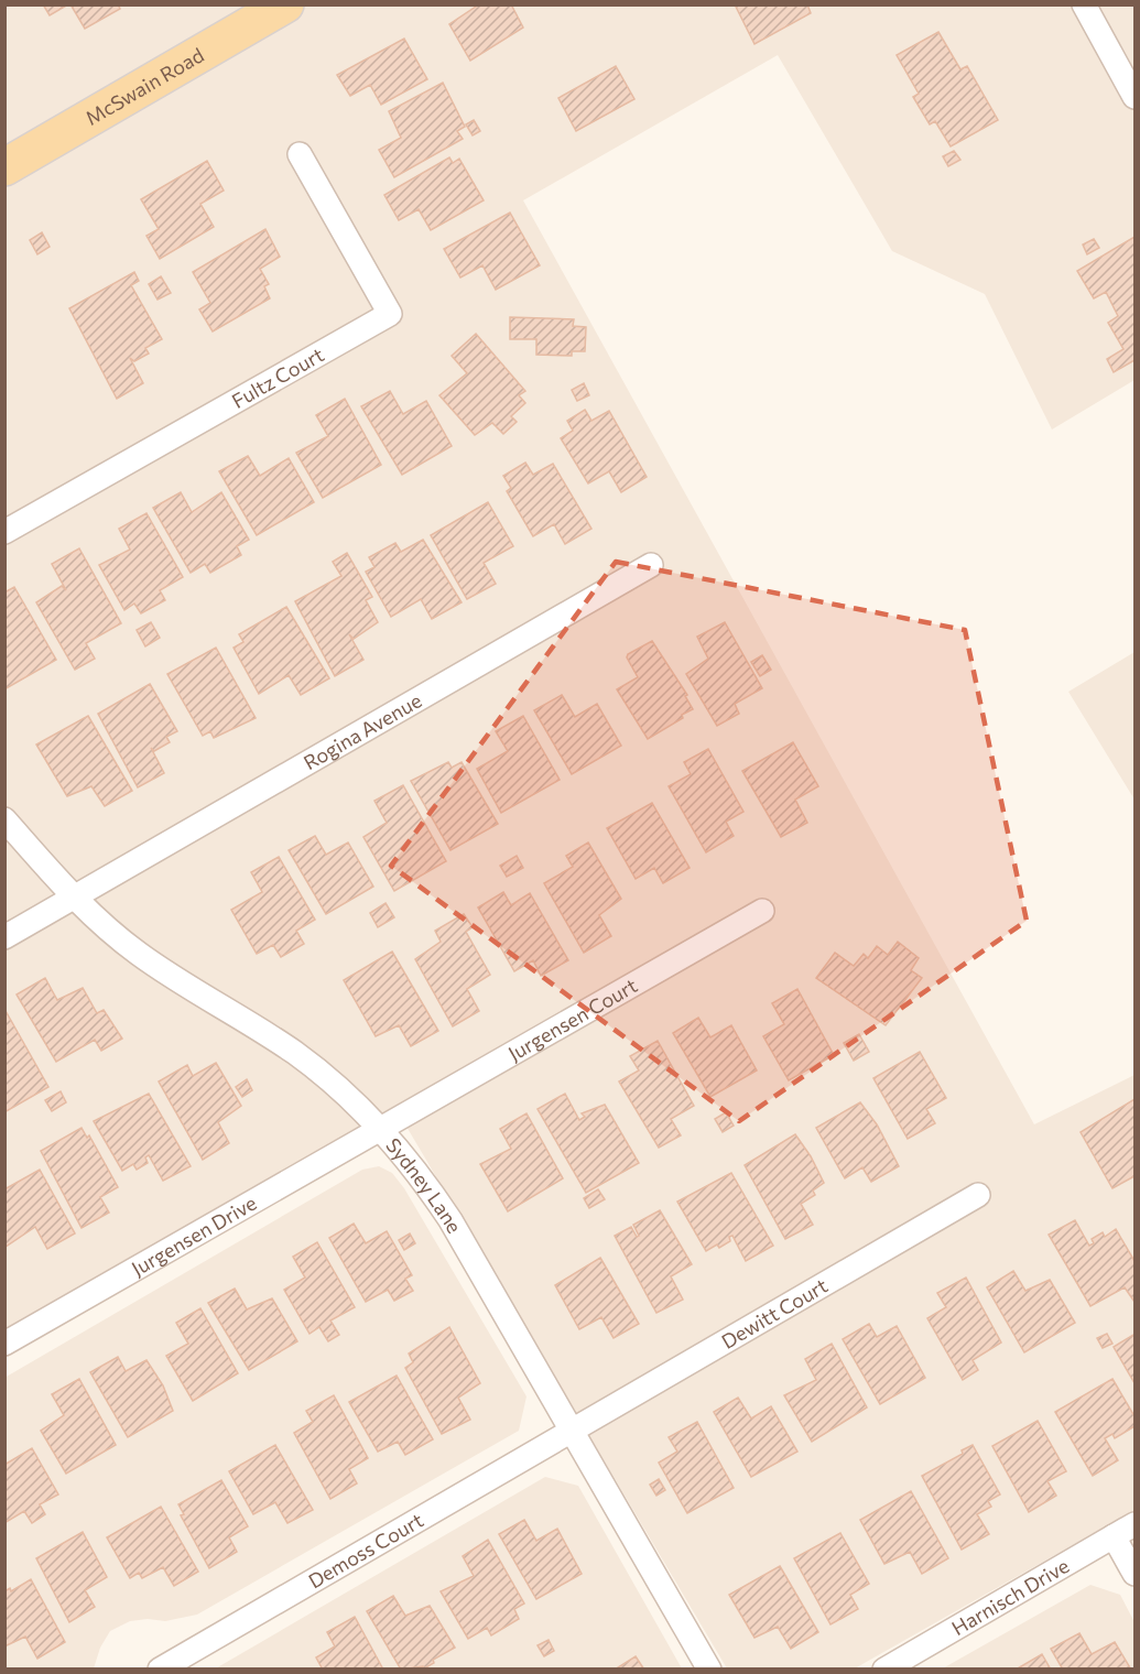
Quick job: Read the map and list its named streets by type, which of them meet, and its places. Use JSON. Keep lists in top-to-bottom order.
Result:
{
  "streets": {
    "main road": ["McSwain Road"],
    "street": [
      "Fultz Court",
      "Rogina Avenue",
      "Jurgensen Court",
      "Sydney Lane",
      "Jurgensen Drive",
      "Dewitt Court",
      "Demoss Court",
      "Harnisch Drive"
    ]
  },
  "crossings": [
    ["Rogina Avenue", "Sydney Lane"],
    ["Jurgensen Court", "Sydney Lane"],
    ["Jurgensen Court", "Jurgensen Drive"],
    ["Sydney Lane", "Jurgensen Drive"],
    ["Sydney Lane", "Dewitt Court"],
    ["Sydney Lane", "Demoss Court"],
    ["Dewitt Court", "Demoss Court"]
  ]
}
